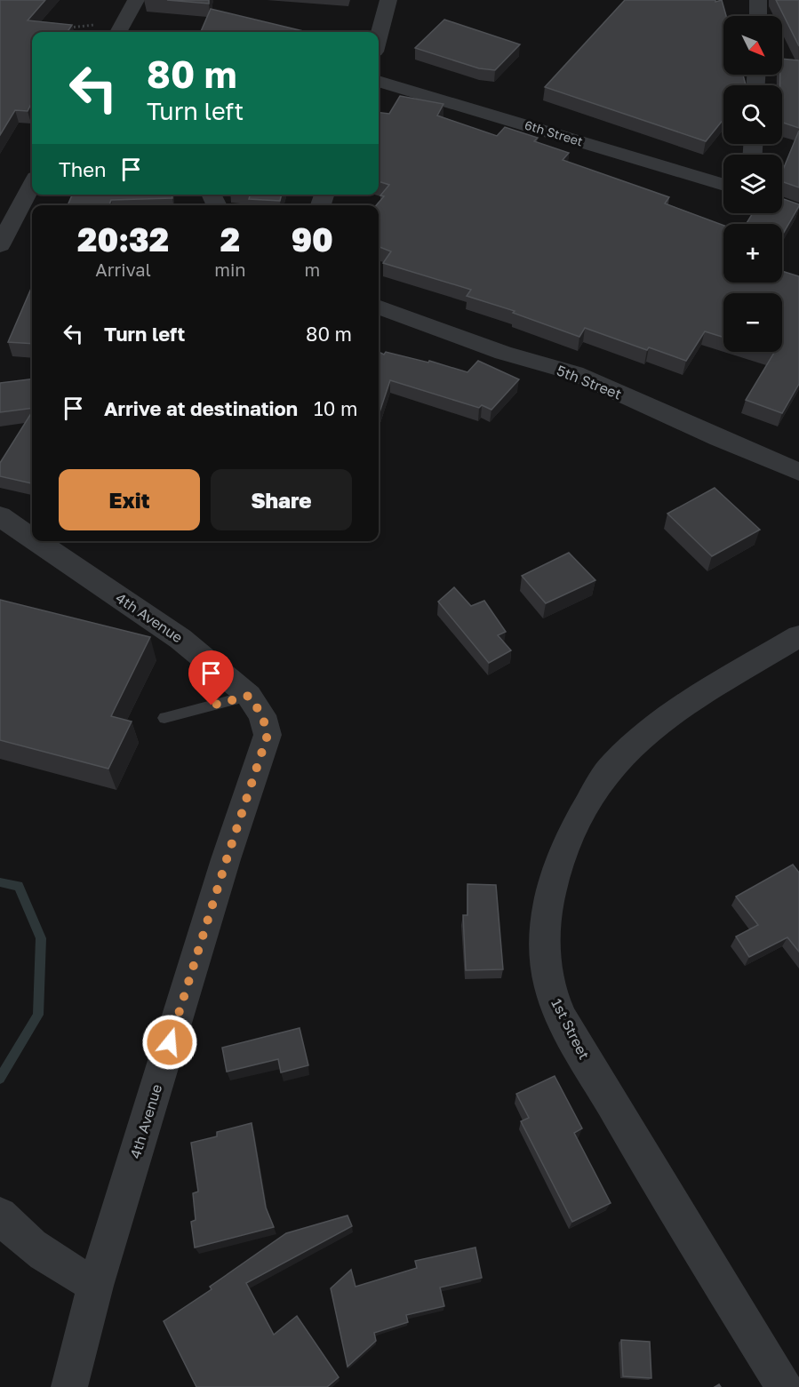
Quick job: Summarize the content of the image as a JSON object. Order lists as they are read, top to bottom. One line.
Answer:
{"streets":{"street":["6th Street","5th Street","4th Avenue","1st Street"]},"north":"bottom right","page":{"map_buttons":["+","−"],"turn":["80 m","Turn left"],"then":"Then","eta":["20:32","Arrival","2","min","90","m"],"list":[{"name":"Turn left","value":"80 m"},{"name":"Arrive at destination","value":"10 m"}],"buttons":["Exit","Share"]}}
